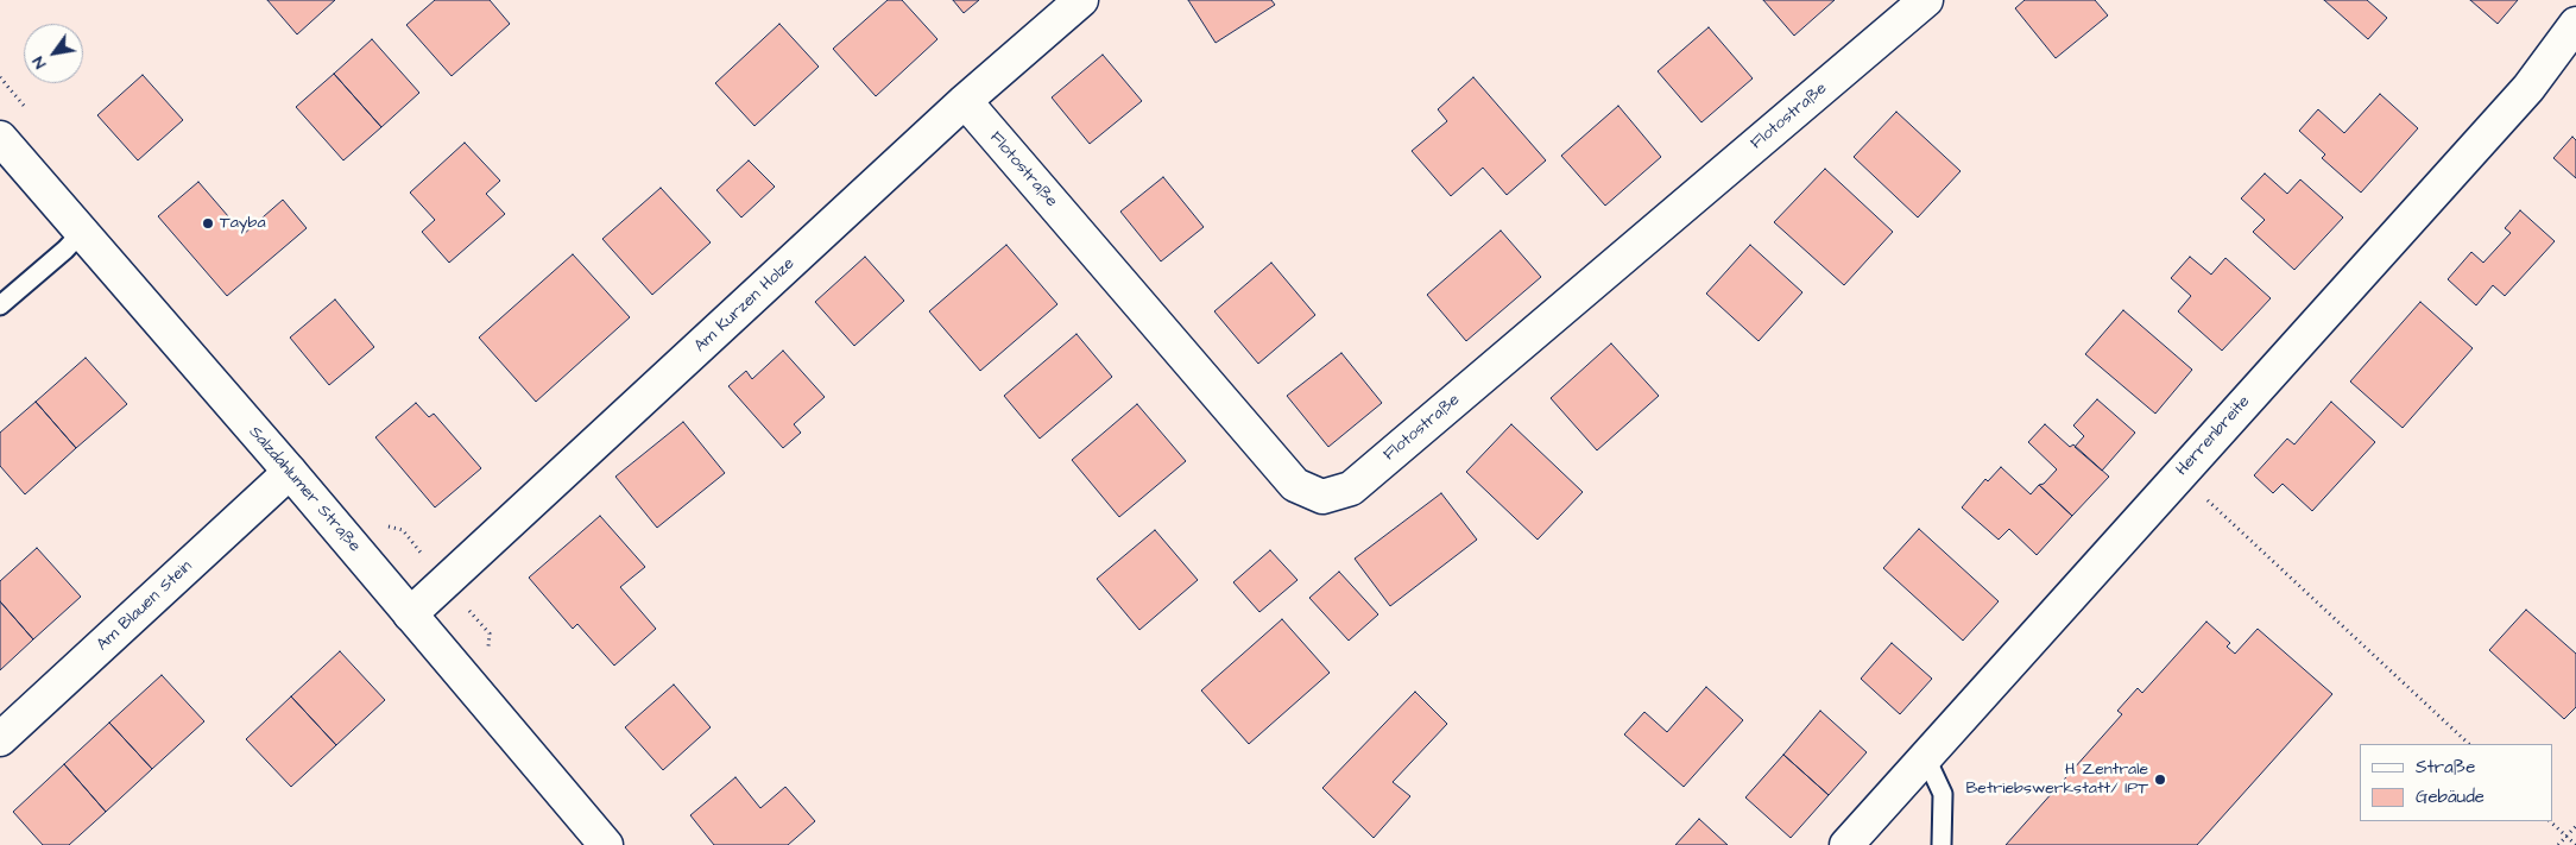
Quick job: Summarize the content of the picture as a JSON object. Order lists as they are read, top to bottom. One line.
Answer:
{"streets":{"street":["Flotostraße","Am Kurzen Holze","Herrenbreite","Salzdahlumer Straße","Am Blauen Stein"]},"crossings":[["Flotostraße","Am Kurzen Holze"],["Am Kurzen Holze","Salzdahlumer Straße"],["Salzdahlumer Straße","Am Blauen Stein"]],"places":["Tayba","H Zentrale Betriebswerkstatt/ IPT"],"legend":["Straße","Gebäude"],"north":"bottom left"}
